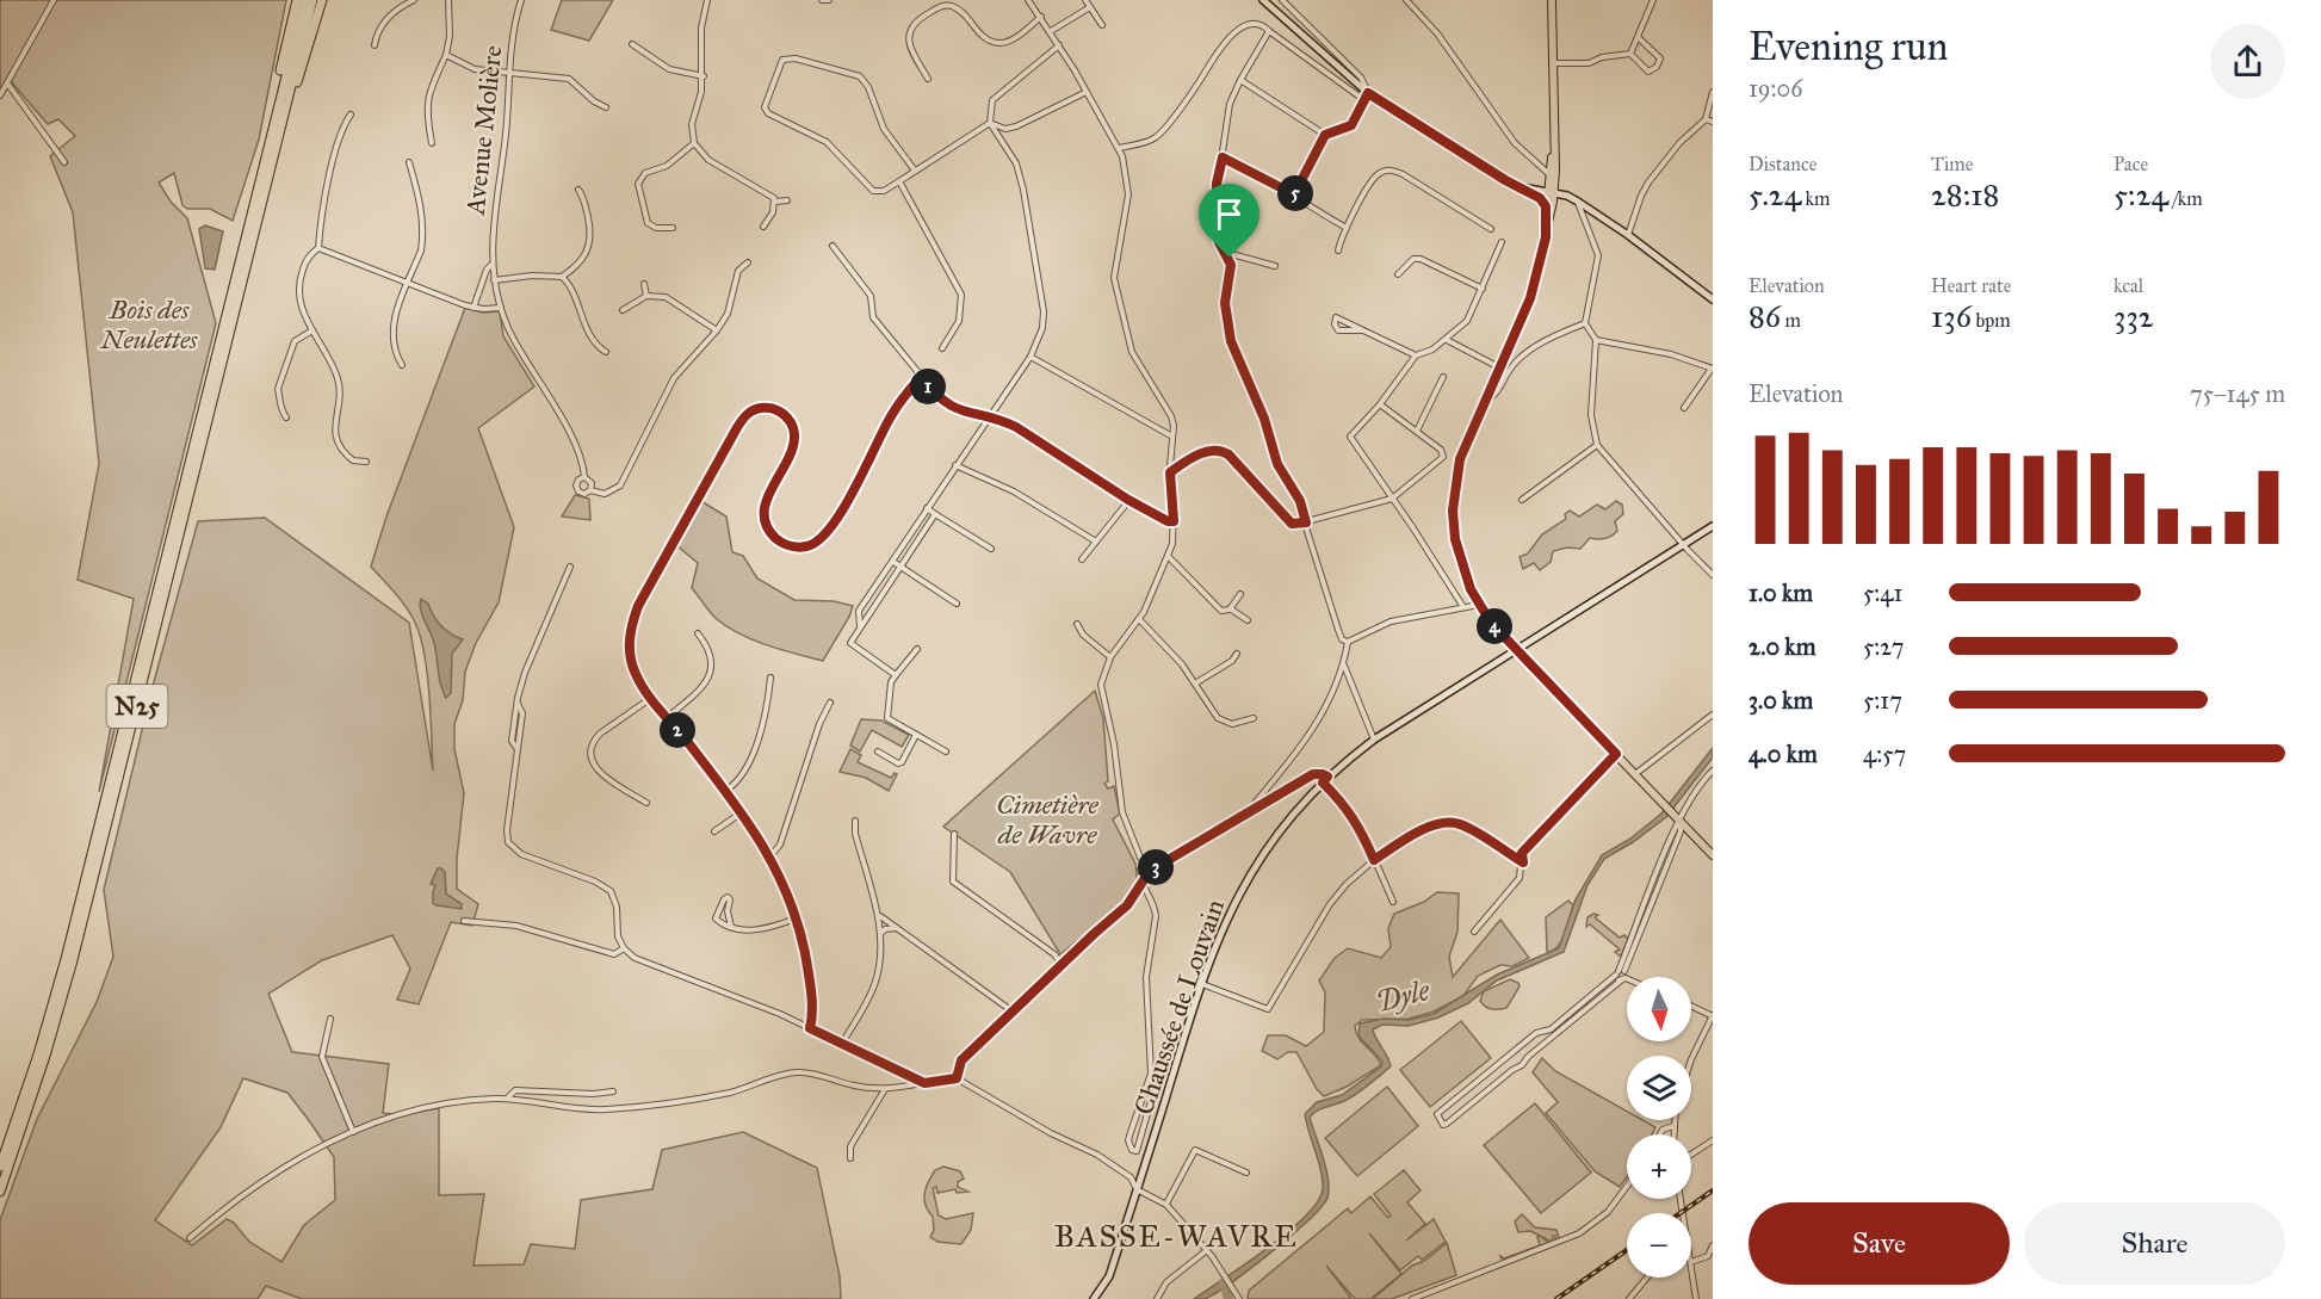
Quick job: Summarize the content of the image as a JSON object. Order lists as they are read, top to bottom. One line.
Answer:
{"streets":{"highway":["N25"],"main road":["Chaussée de Louvain"],"street":["Avenue Molière"]},"districts":["BASSE-WAVRE"],"water":["Dyle"],"parks":["Bois des Neulettes","Cimetière de Wavre"],"north":"bottom","page":{"heading":["Evening run","19:06"],"stats":[["Distance","5.24 km"],["Time","28:18"],["Pace","5:24 /km"],["Elevation","86 m"],["Heart rate","136 bpm"],["kcal","332"]],"pins":["5","1","4","2","3"],"chart":["Elevation","75–145 m"],"list":[{"name":"1.0 km","note":"5:41"},{"name":"2.0 km","note":"5:27"},{"name":"3.0 km","note":"5:17"},{"name":"4.0 km","note":"4:57"}],"map_buttons":["+","−"],"buttons":["Save","Share"]}}
